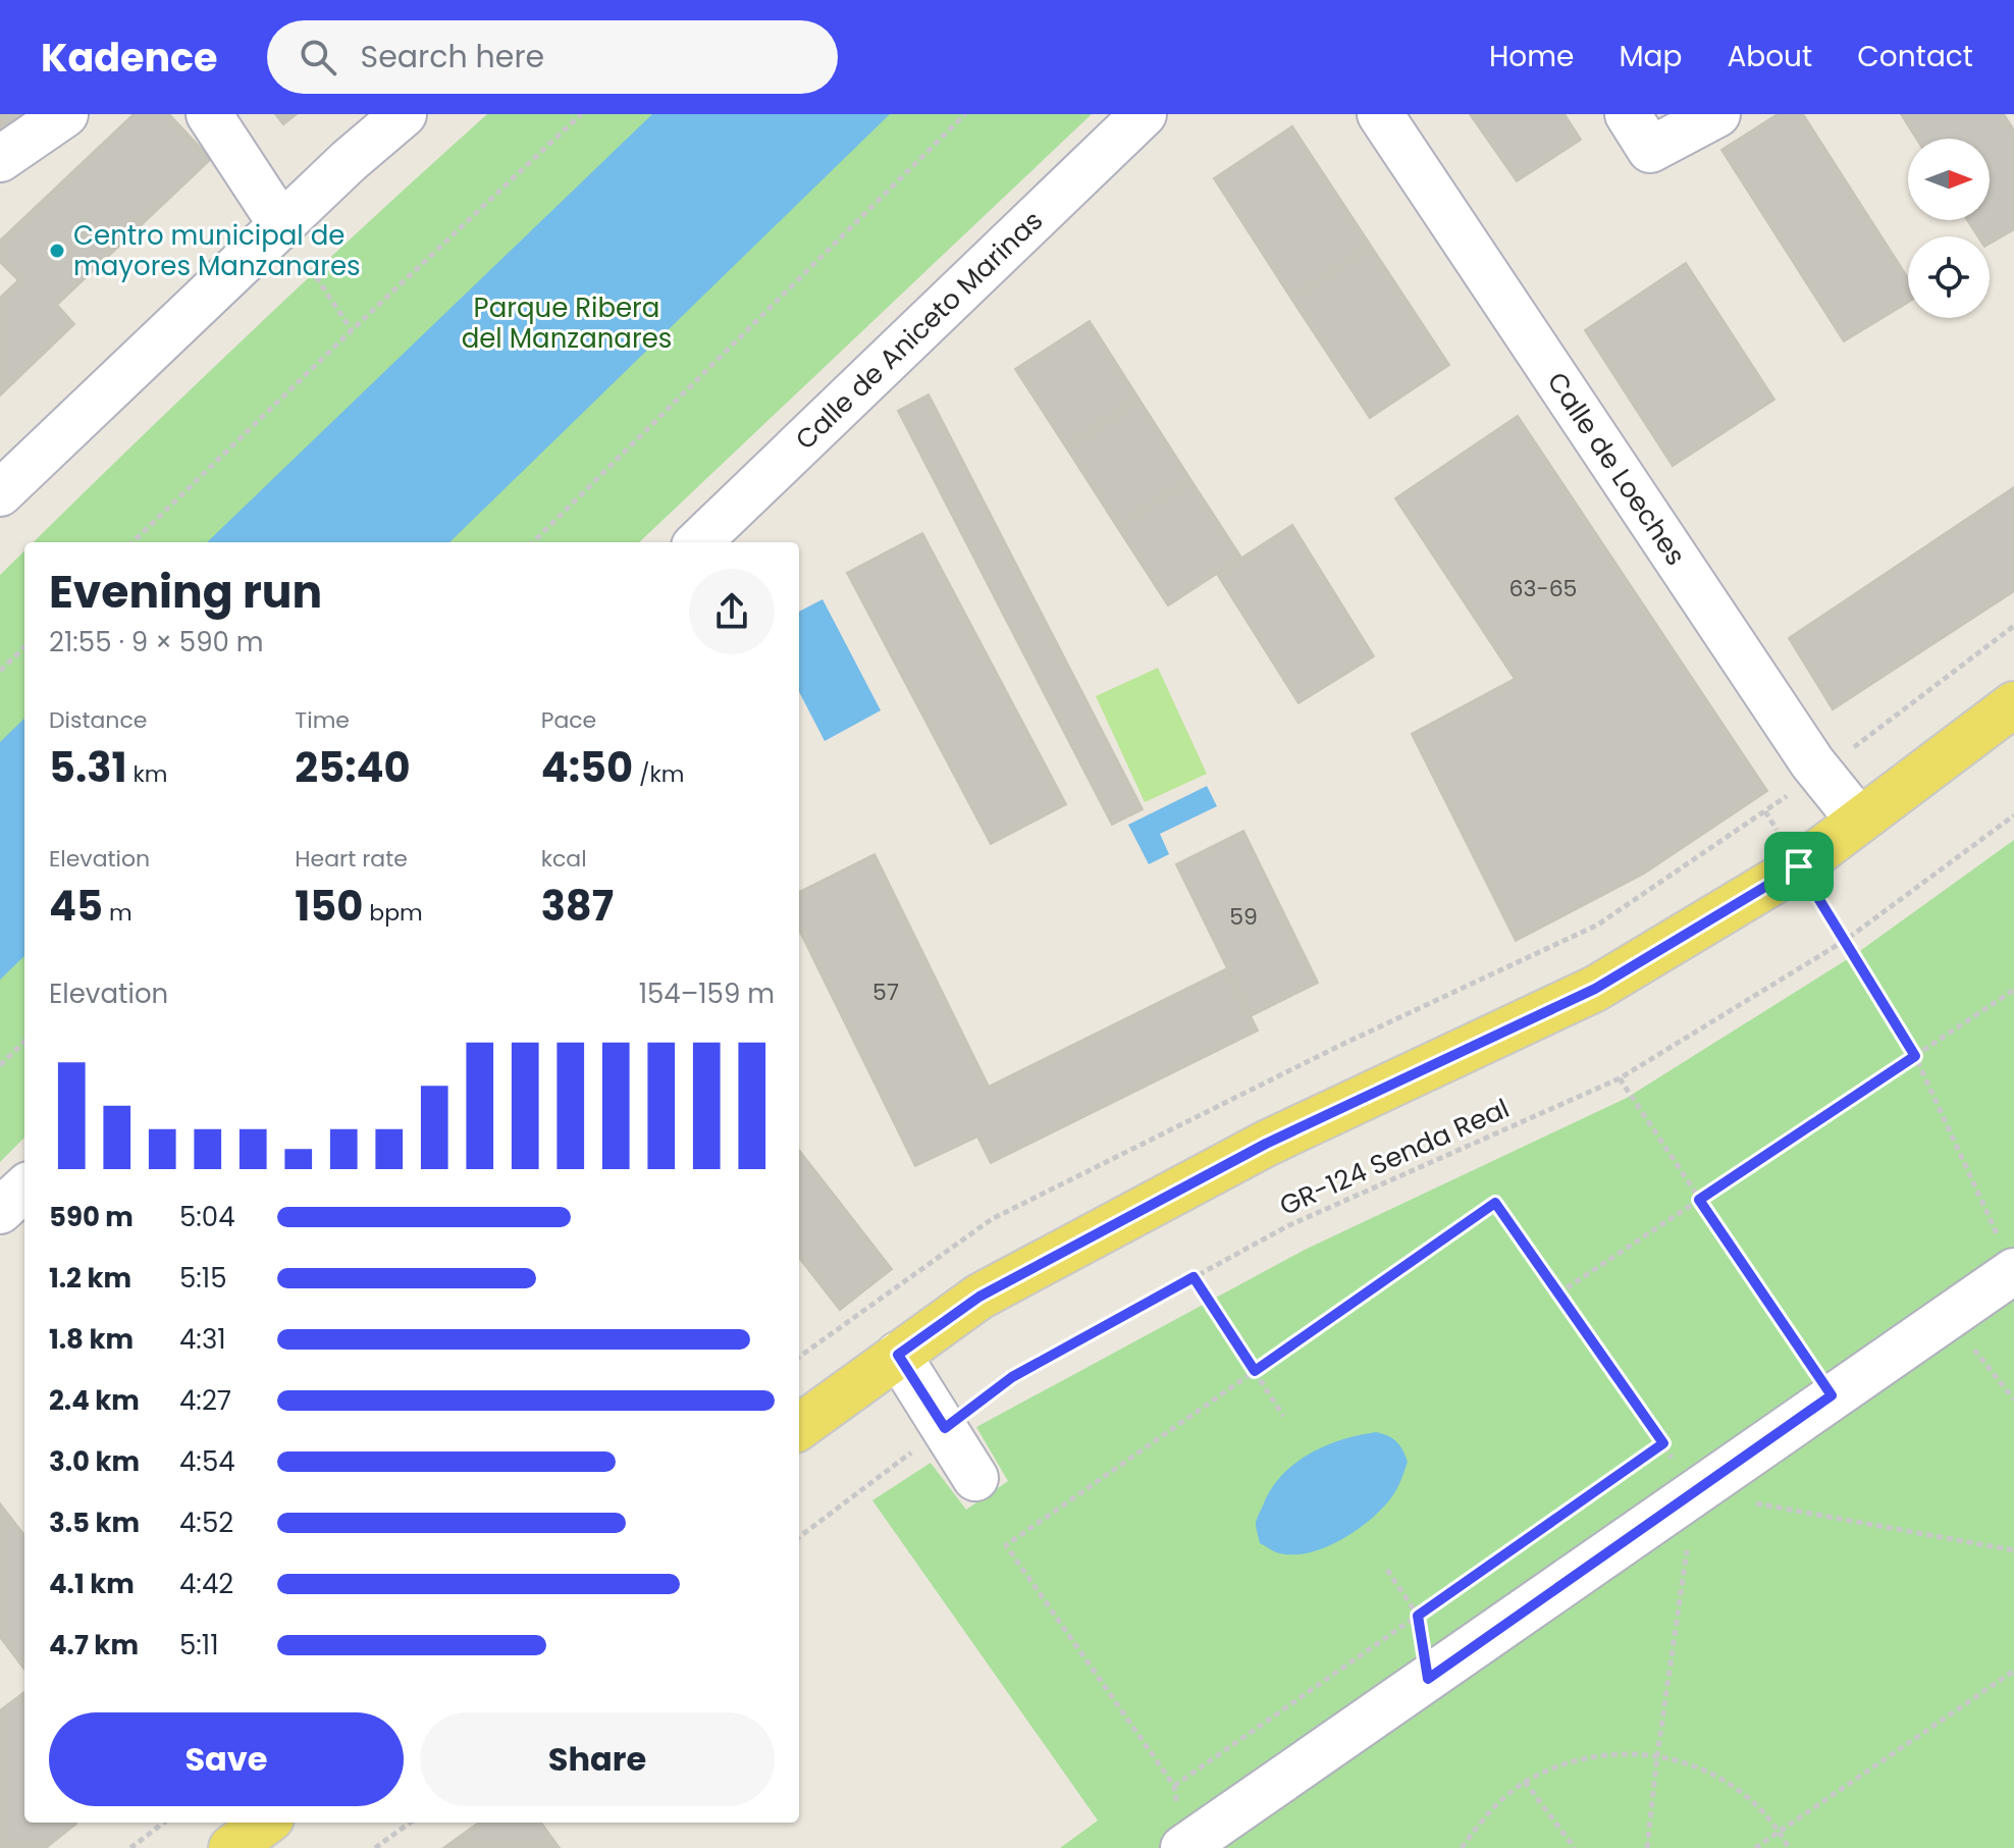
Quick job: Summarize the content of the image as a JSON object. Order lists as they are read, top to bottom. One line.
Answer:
{"streets":{"street":["Calle de Aniceto Marinas","Calle de Loeches"],"path":["GR-124 Senda Real"]},"parks":["Parque Ribera del Manzanares"],"places":["Centro municipal de mayores Manzanares"],"house_numbers":["63-65","59","57"],"north":"right","page":{"header":"Kadence","search":"Search here","nav":["Home","Map","About","Contact"],"heading":["Evening run","21:55 · 9 × 590 m"],"stats":[["Distance","5.31 km"],["Time","25:40"],["Pace","4:50 /km"],["Elevation","45 m"],["Heart rate","150 bpm"],["kcal","387"]],"chart":["Elevation","154–159 m"],"list":[{"name":"590 m","note":"5:04"},{"name":"1.2 km","note":"5:15"},{"name":"1.8 km","note":"4:31"},{"name":"2.4 km","note":"4:27"},{"name":"3.0 km","note":"4:54"},{"name":"3.5 km","note":"4:52"},{"name":"4.1 km","note":"4:42"},{"name":"4.7 km","note":"5:11"}],"buttons":["Save","Share"]}}
